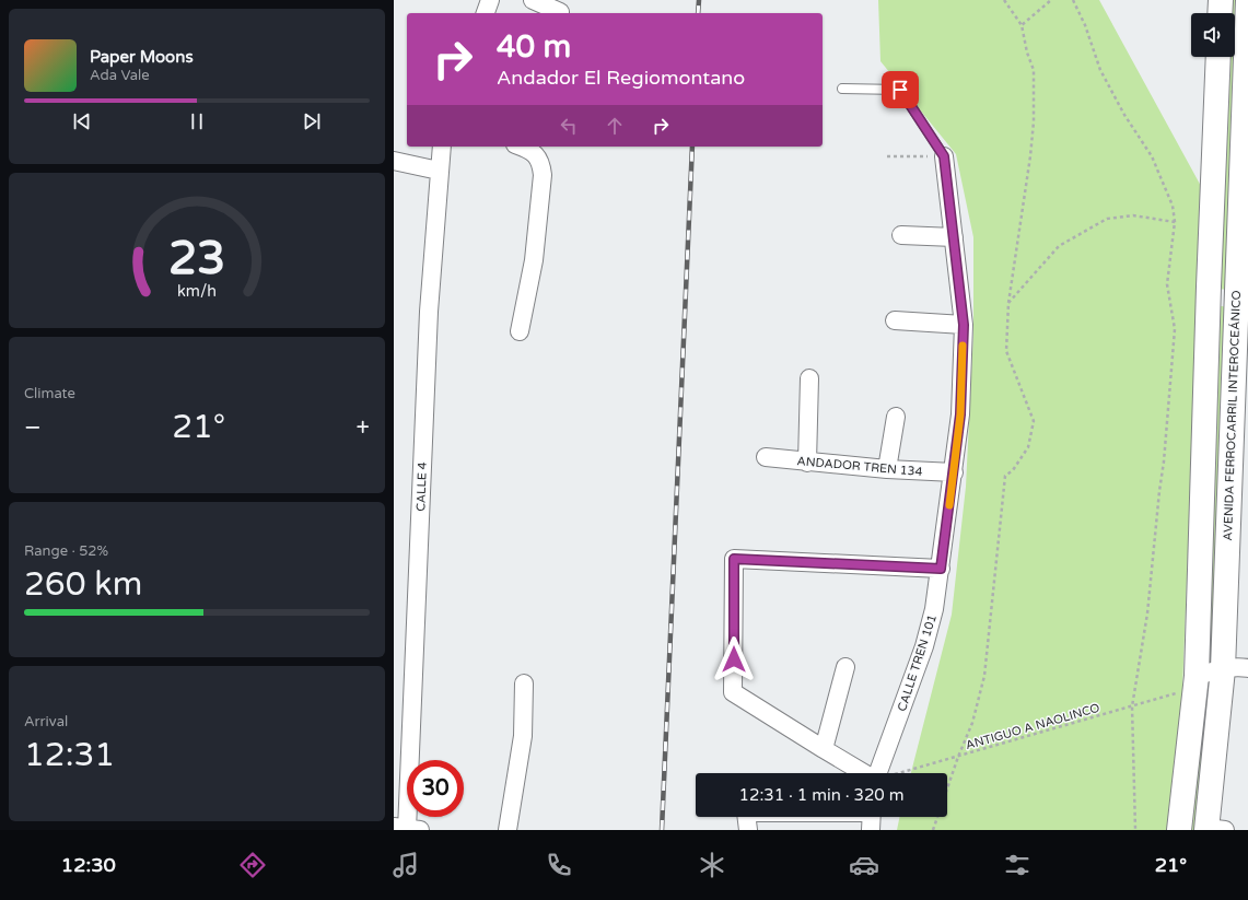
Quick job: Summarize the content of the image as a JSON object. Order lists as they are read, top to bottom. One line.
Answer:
{"streets":{"main road":["AVENIDA FERROCARRIL INTEROCEÁNICO"],"street":["ANDADOR TREN 134","CALLE 4","CALLE TREN 101"],"path":["ANTIGUO A NAOLINCO"]},"crossings":[["ANDADOR TREN 134","CALLE TREN 101"]],"page":{"turn":["40 m","Andador El Regiomontano"],"song":["Paper Moons","Ada Vale"],"tile":["Climate",["Range · 52%","260 km"],["Arrival","12:31"]],"heat":["−","21°","+"],"limit":"30","trip":"12:31 · 1 min · 320 m","tabs":["12:30","21°"],"gauge":["23","km/h"]}}
